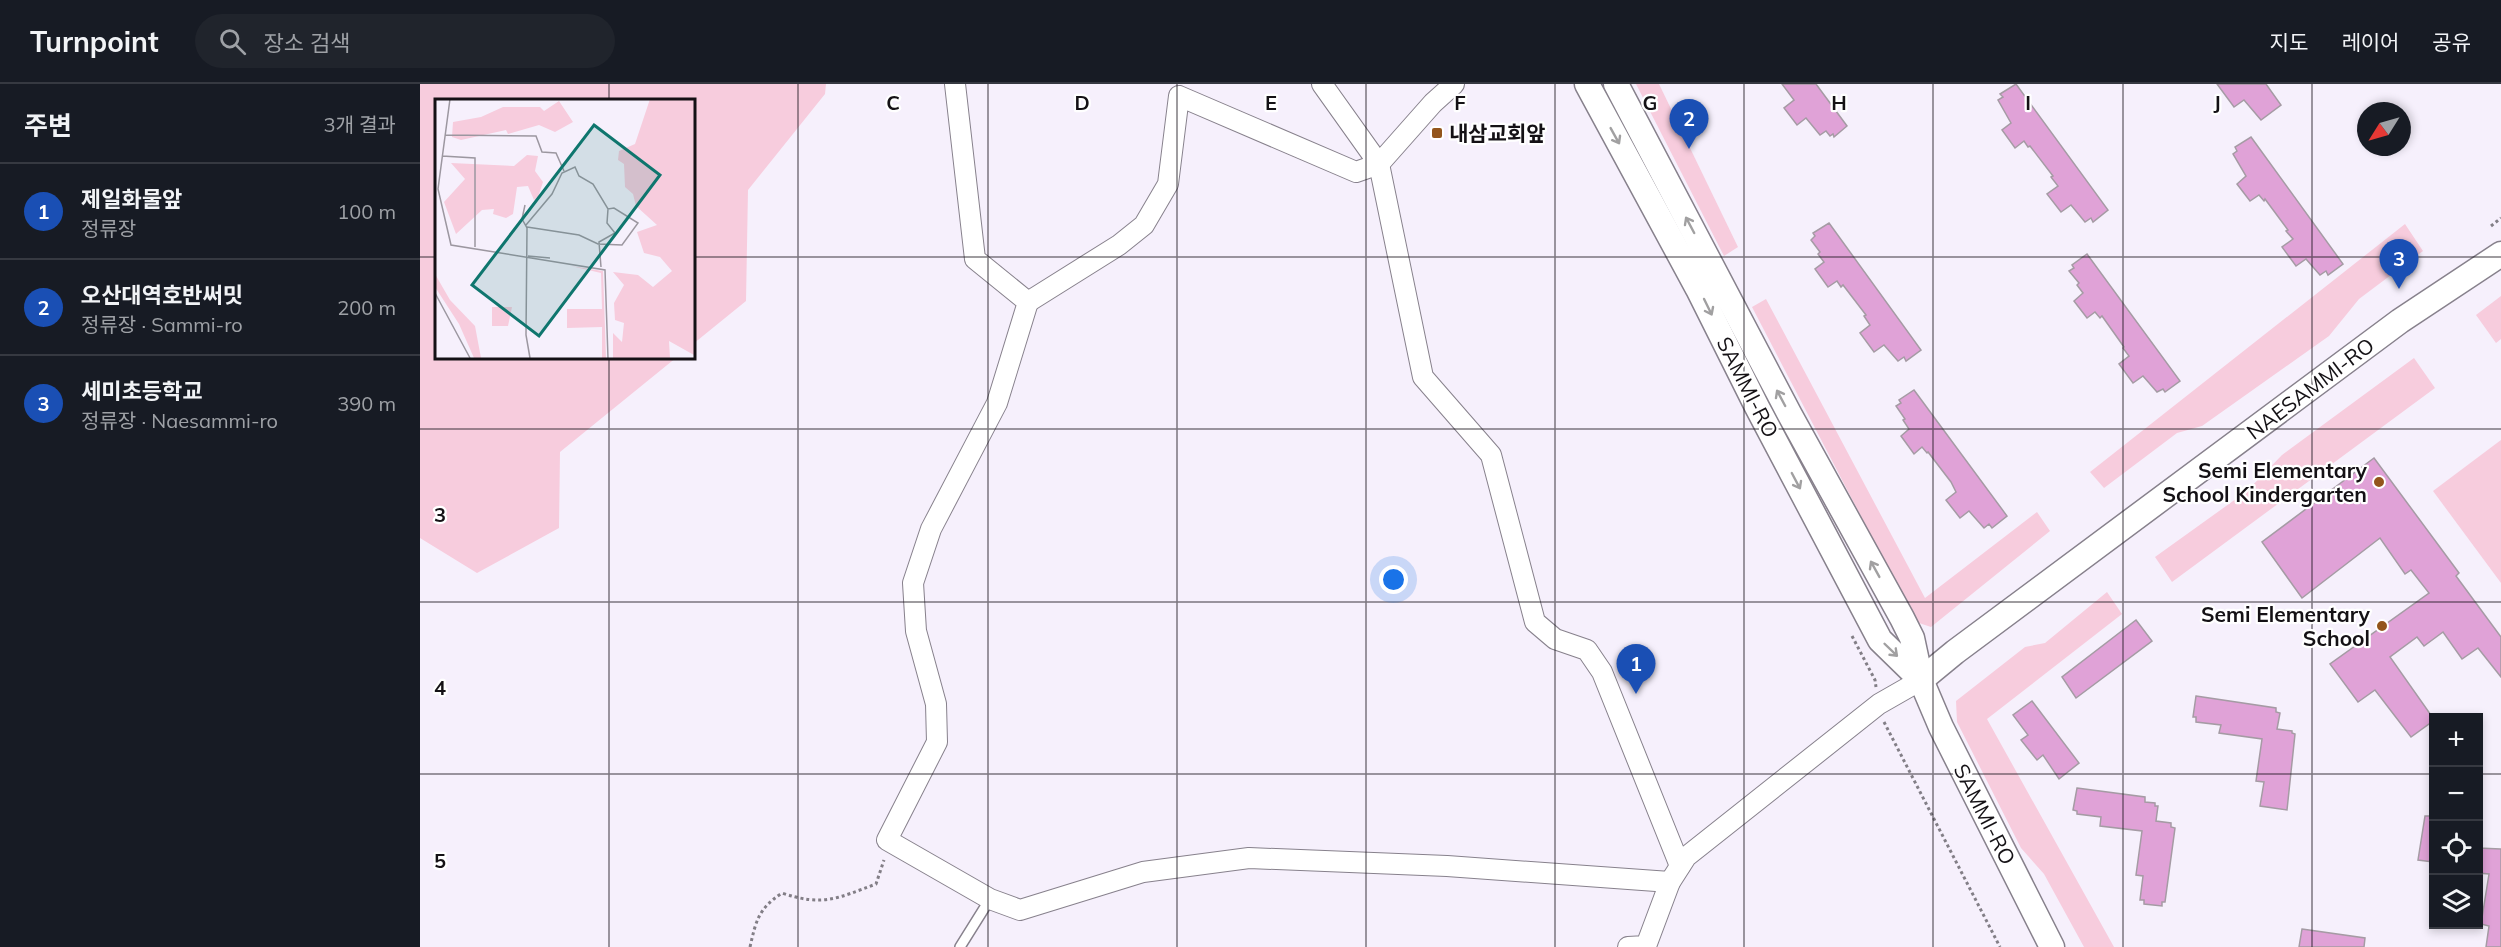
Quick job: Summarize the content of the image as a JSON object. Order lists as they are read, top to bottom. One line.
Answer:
{"streets":{"street":["SAMMI-RO","NAESAMMI-RO"]},"crossings":[["SAMMI-RO","NAESAMMI-RO"]],"places":{"transit":["내삼교회앞"],"other":["Semi Elementary School Kindergarten","Semi Elementary School"]},"north":"bottom left","page":{"header":"Turnpoint","search":"장소 검색","nav":["지도","레이어","공유"],"heading":["주변","3개 결과"],"pins":["2","3","1"],"list":[{"mark":"1","name":"제일화물앞","note":"정류장","value":"100 m"},{"mark":"2","name":"오산대역호반써밋","note":"정류장 · Sammi-ro","value":"200 m"},{"mark":"3","name":"세미초등학교","note":"정류장 · Naesammi-ro","value":"390 m"}],"map_buttons":["+","−"]},"grid":{"columns":["C","D","E","F","G","H","I","J"],"rows":["3","4","5"]}}
